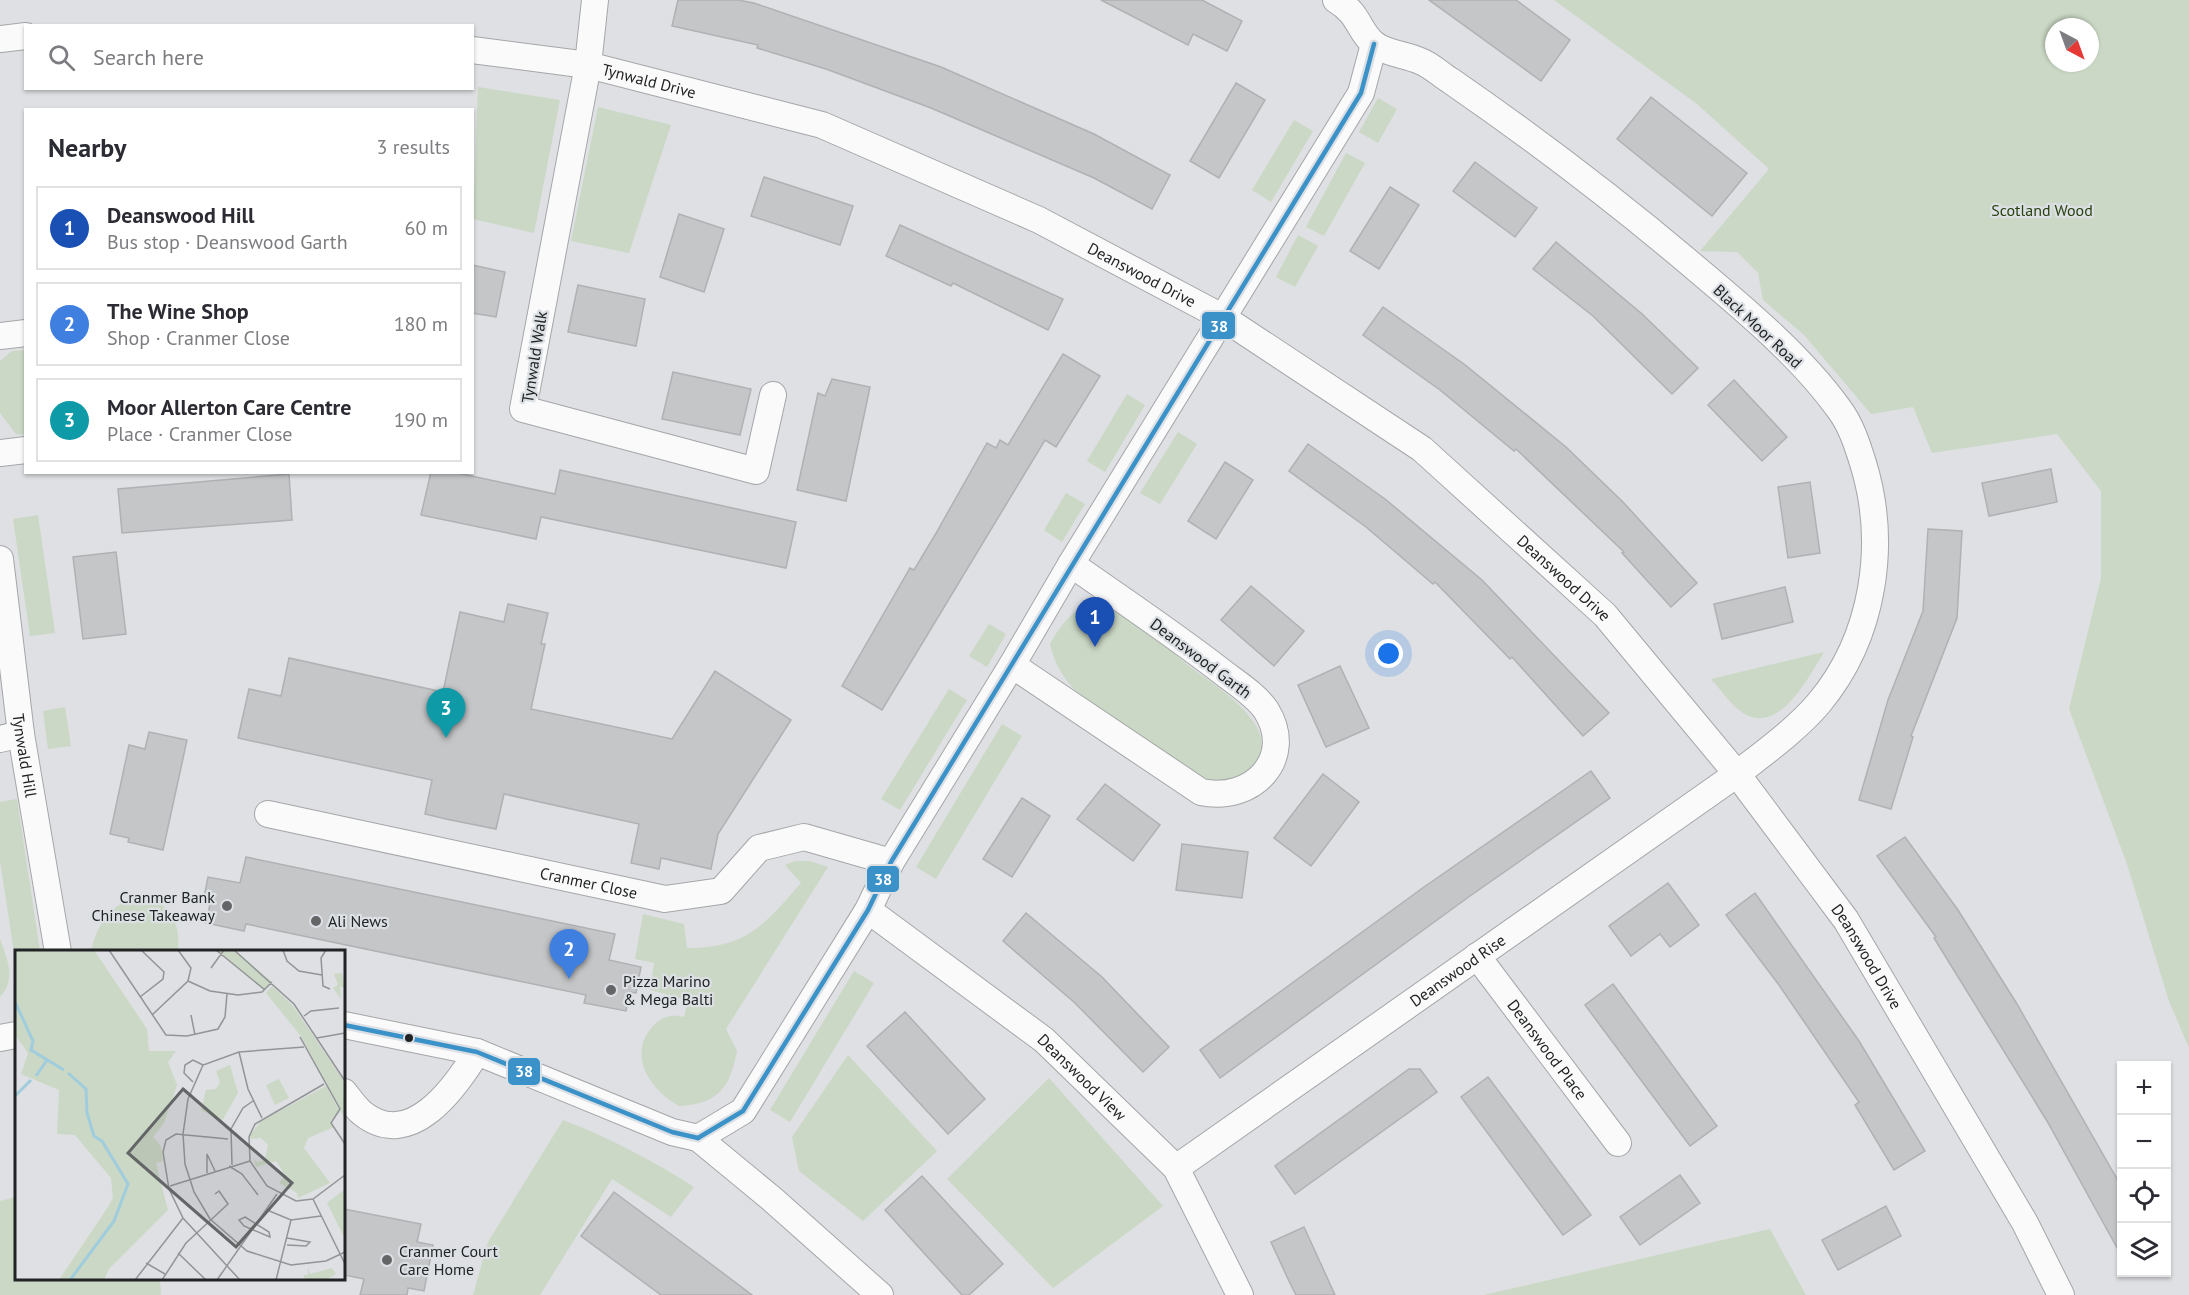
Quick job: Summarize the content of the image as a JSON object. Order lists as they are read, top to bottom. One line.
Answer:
{"streets":{"street":["Tynwald Drive","Deanswood Drive","Black Moor Road","Tynwald Walk","Deanswood Garth","Tynwald Hill","Cranmer Close","Deanswood Rise","Deanswood Place","Deanswood View"]},"crossings":[["Tynwald Drive","Deanswood Drive"],["Tynwald Drive","Tynwald Walk"],["Deanswood Drive","Black Moor Road"],["Deanswood Drive","Deanswood Rise"],["Black Moor Road","Deanswood Rise"],["Deanswood Rise","Deanswood Place"],["Deanswood Rise","Deanswood View"]],"parks":["Scotland Wood"],"places":["Cranmer Bank Chinese Takeaway","Ali News","Pizza Marino & Mega Balti","Cranmer Court Care Home"],"lines":["transit line 38"],"north":"bottom right","page":{"search":"Search here","heading":["Nearby","3 results"],"list":[{"mark":"1","name":"Deanswood Hill","note":"Bus stop · Deanswood Garth","value":"60 m"},{"mark":"2","name":"The Wine Shop","note":"Shop · Cranmer Close","value":"180 m"},{"mark":"3","name":"Moor Allerton Care Centre","note":"Place · Cranmer Close","value":"190 m"}],"pins":["1","3","2"],"map_buttons":["+","−"]}}
